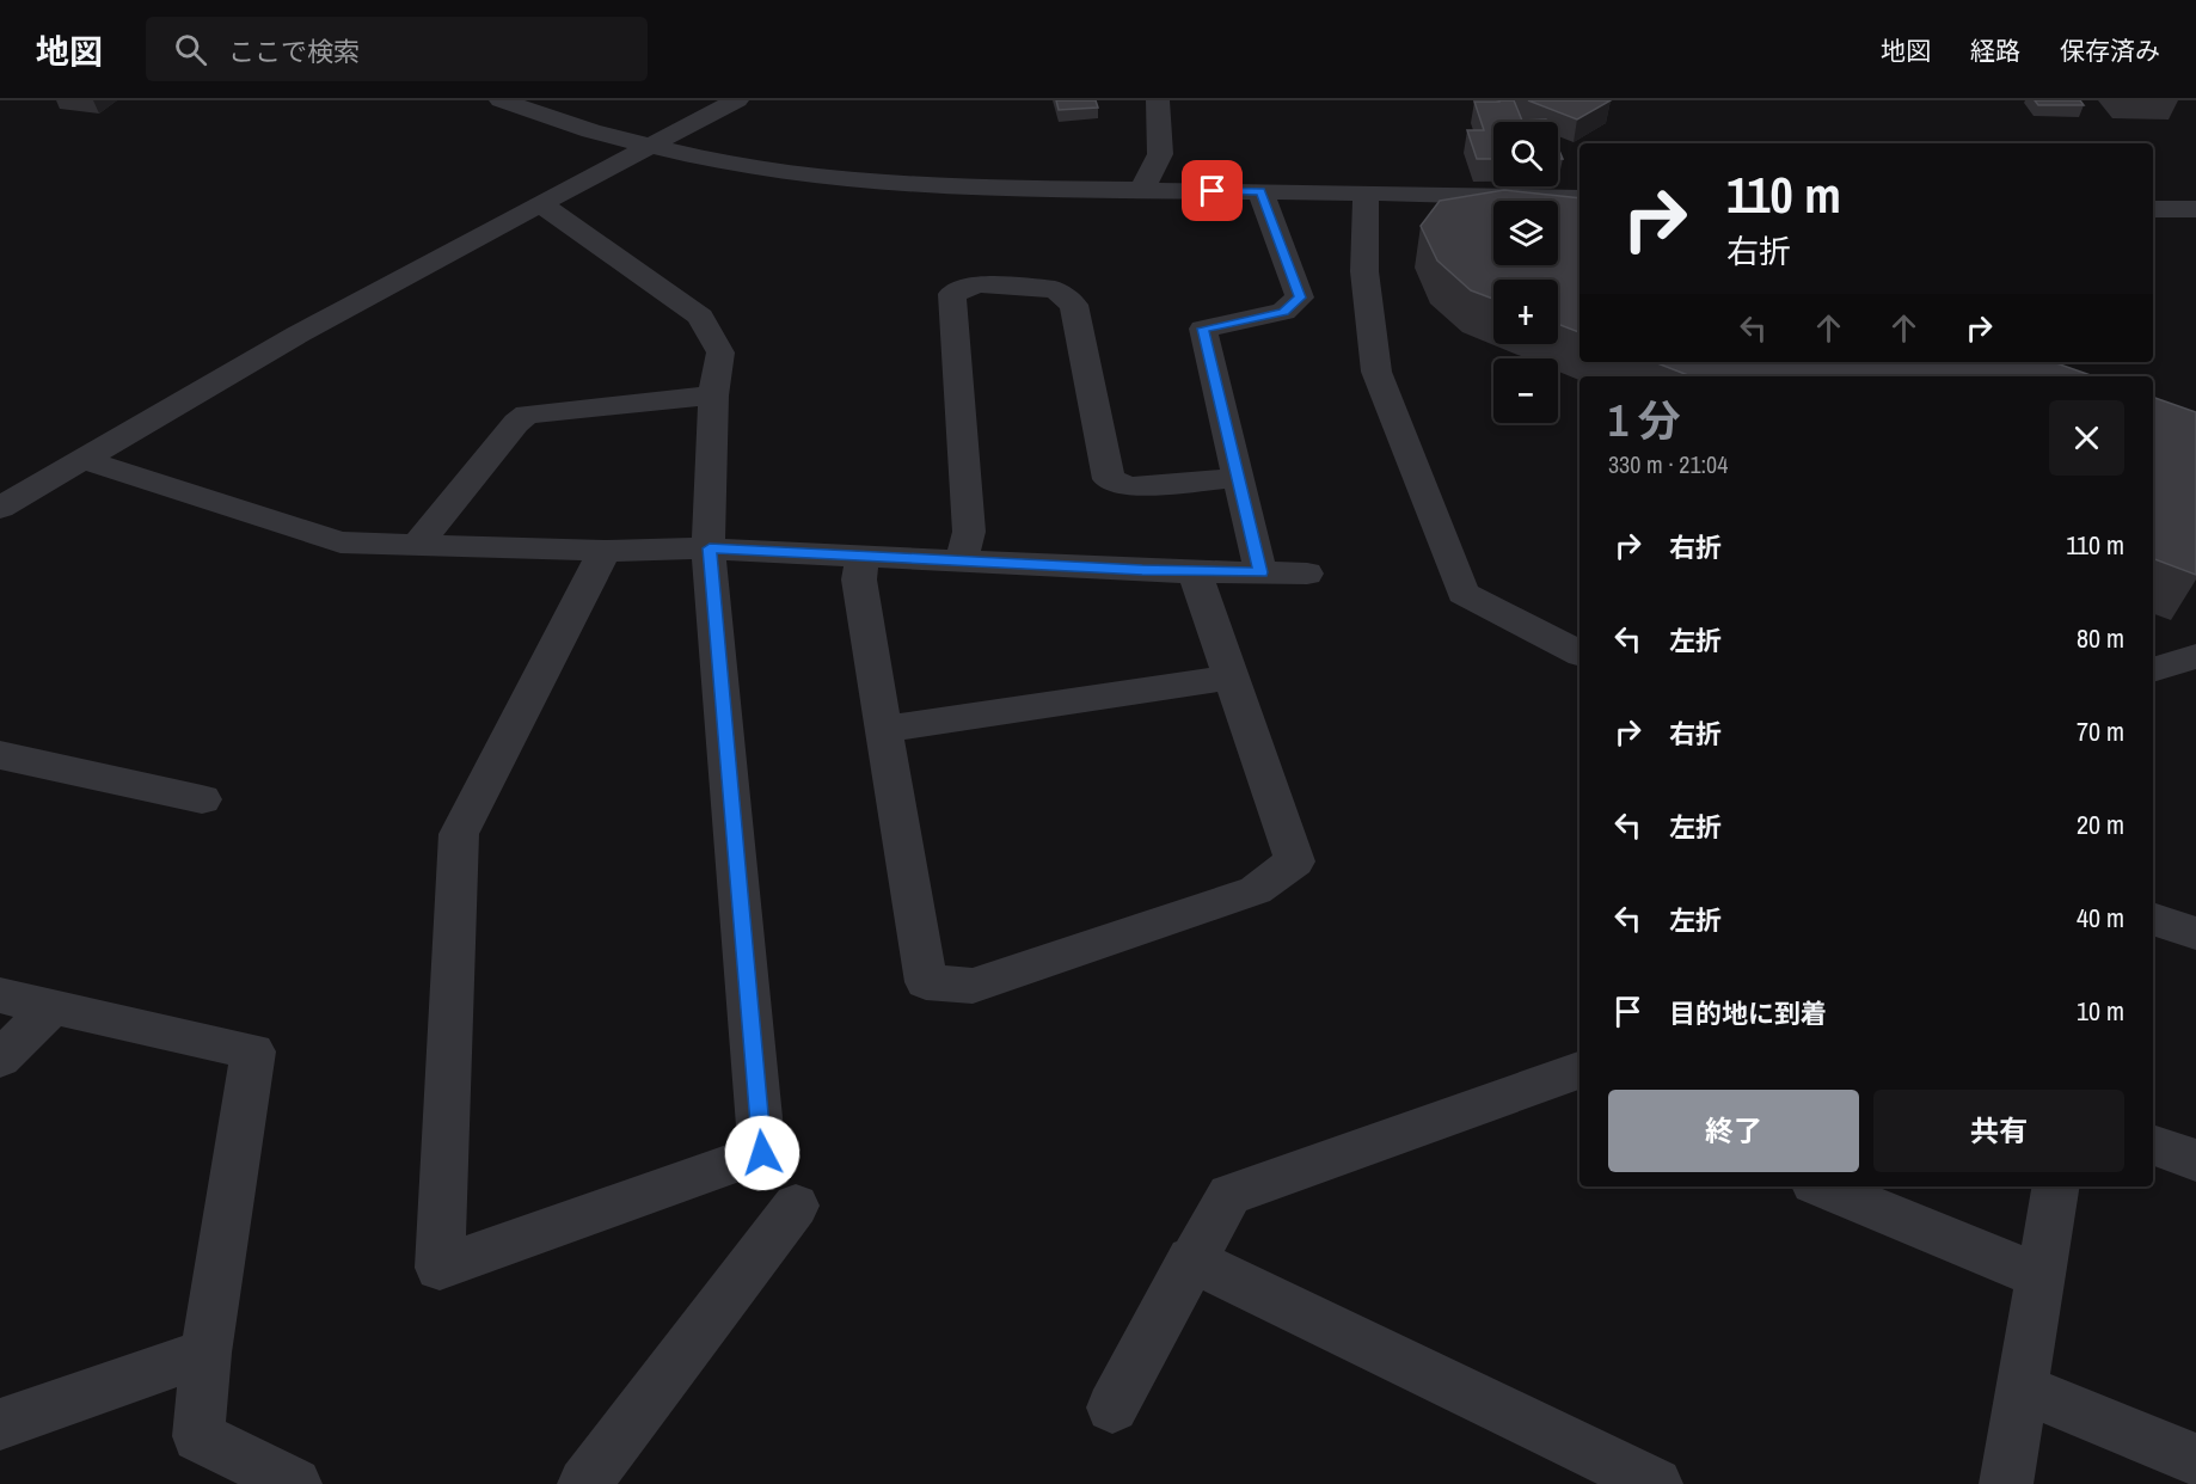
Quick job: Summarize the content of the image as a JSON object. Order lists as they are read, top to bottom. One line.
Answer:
{"page":{"header":"地図","search":"ここで検索","nav":["地図","経路","保存済み"],"map_buttons":["+","−"],"turn":["110 m","右折"],"heading":["1 分","330 m · 21:04"],"list":[{"name":"右折","value":"110 m"},{"name":"左折","value":"80 m"},{"name":"右折","value":"70 m"},{"name":"左折","value":"20 m"},{"name":"左折","value":"40 m"},{"name":"目的地に到着","value":"10 m"}],"buttons":["終了","共有"]}}
